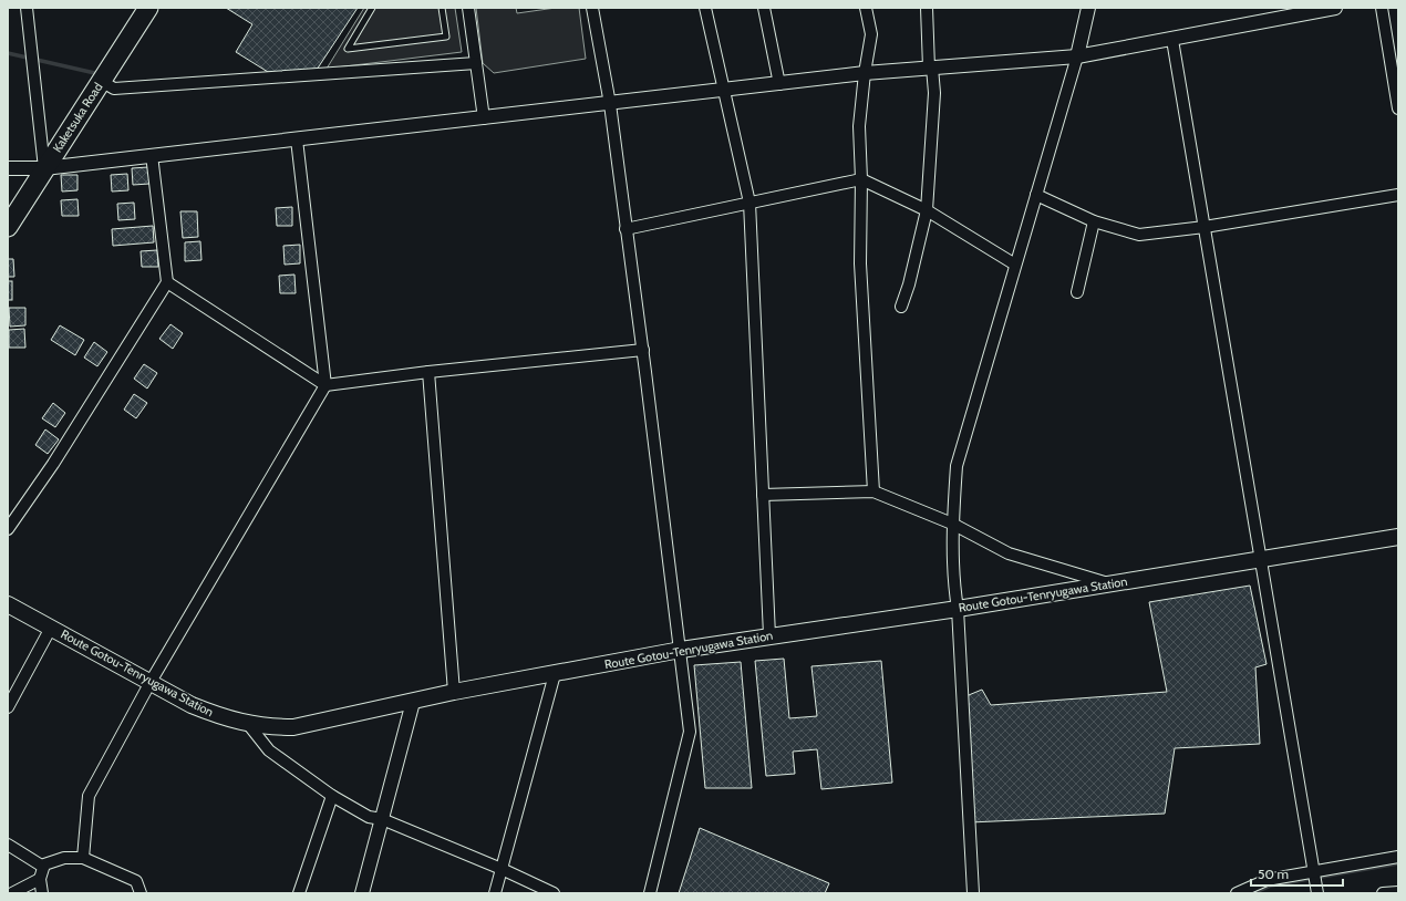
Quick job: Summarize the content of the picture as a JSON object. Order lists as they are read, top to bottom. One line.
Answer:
{"streets":{"highway":["Kaketsuka Road"],"main road":["Route Gotou-Tenryugawa Station"]},"scale_bar":"50 m"}
